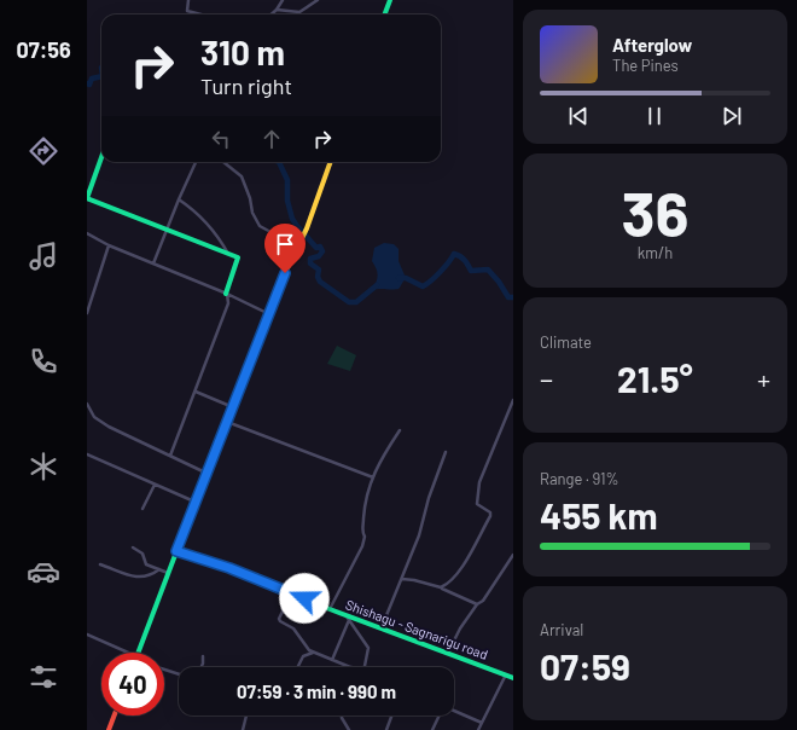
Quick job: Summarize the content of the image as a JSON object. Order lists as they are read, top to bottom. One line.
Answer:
{"streets":{"street":["Shishagu - Sagnarigu road"]},"page":{"tabs":"07:56","turn":["310 m","Turn right"],"song":["Afterglow","The Pines"],"tile":[["36","km/h"],"Climate",["Range · 91%","455 km"],["Arrival","07:59"]],"heat":["−","21.5°","+"],"limit":"40","trip":"07:59 · 3 min · 990 m"}}
